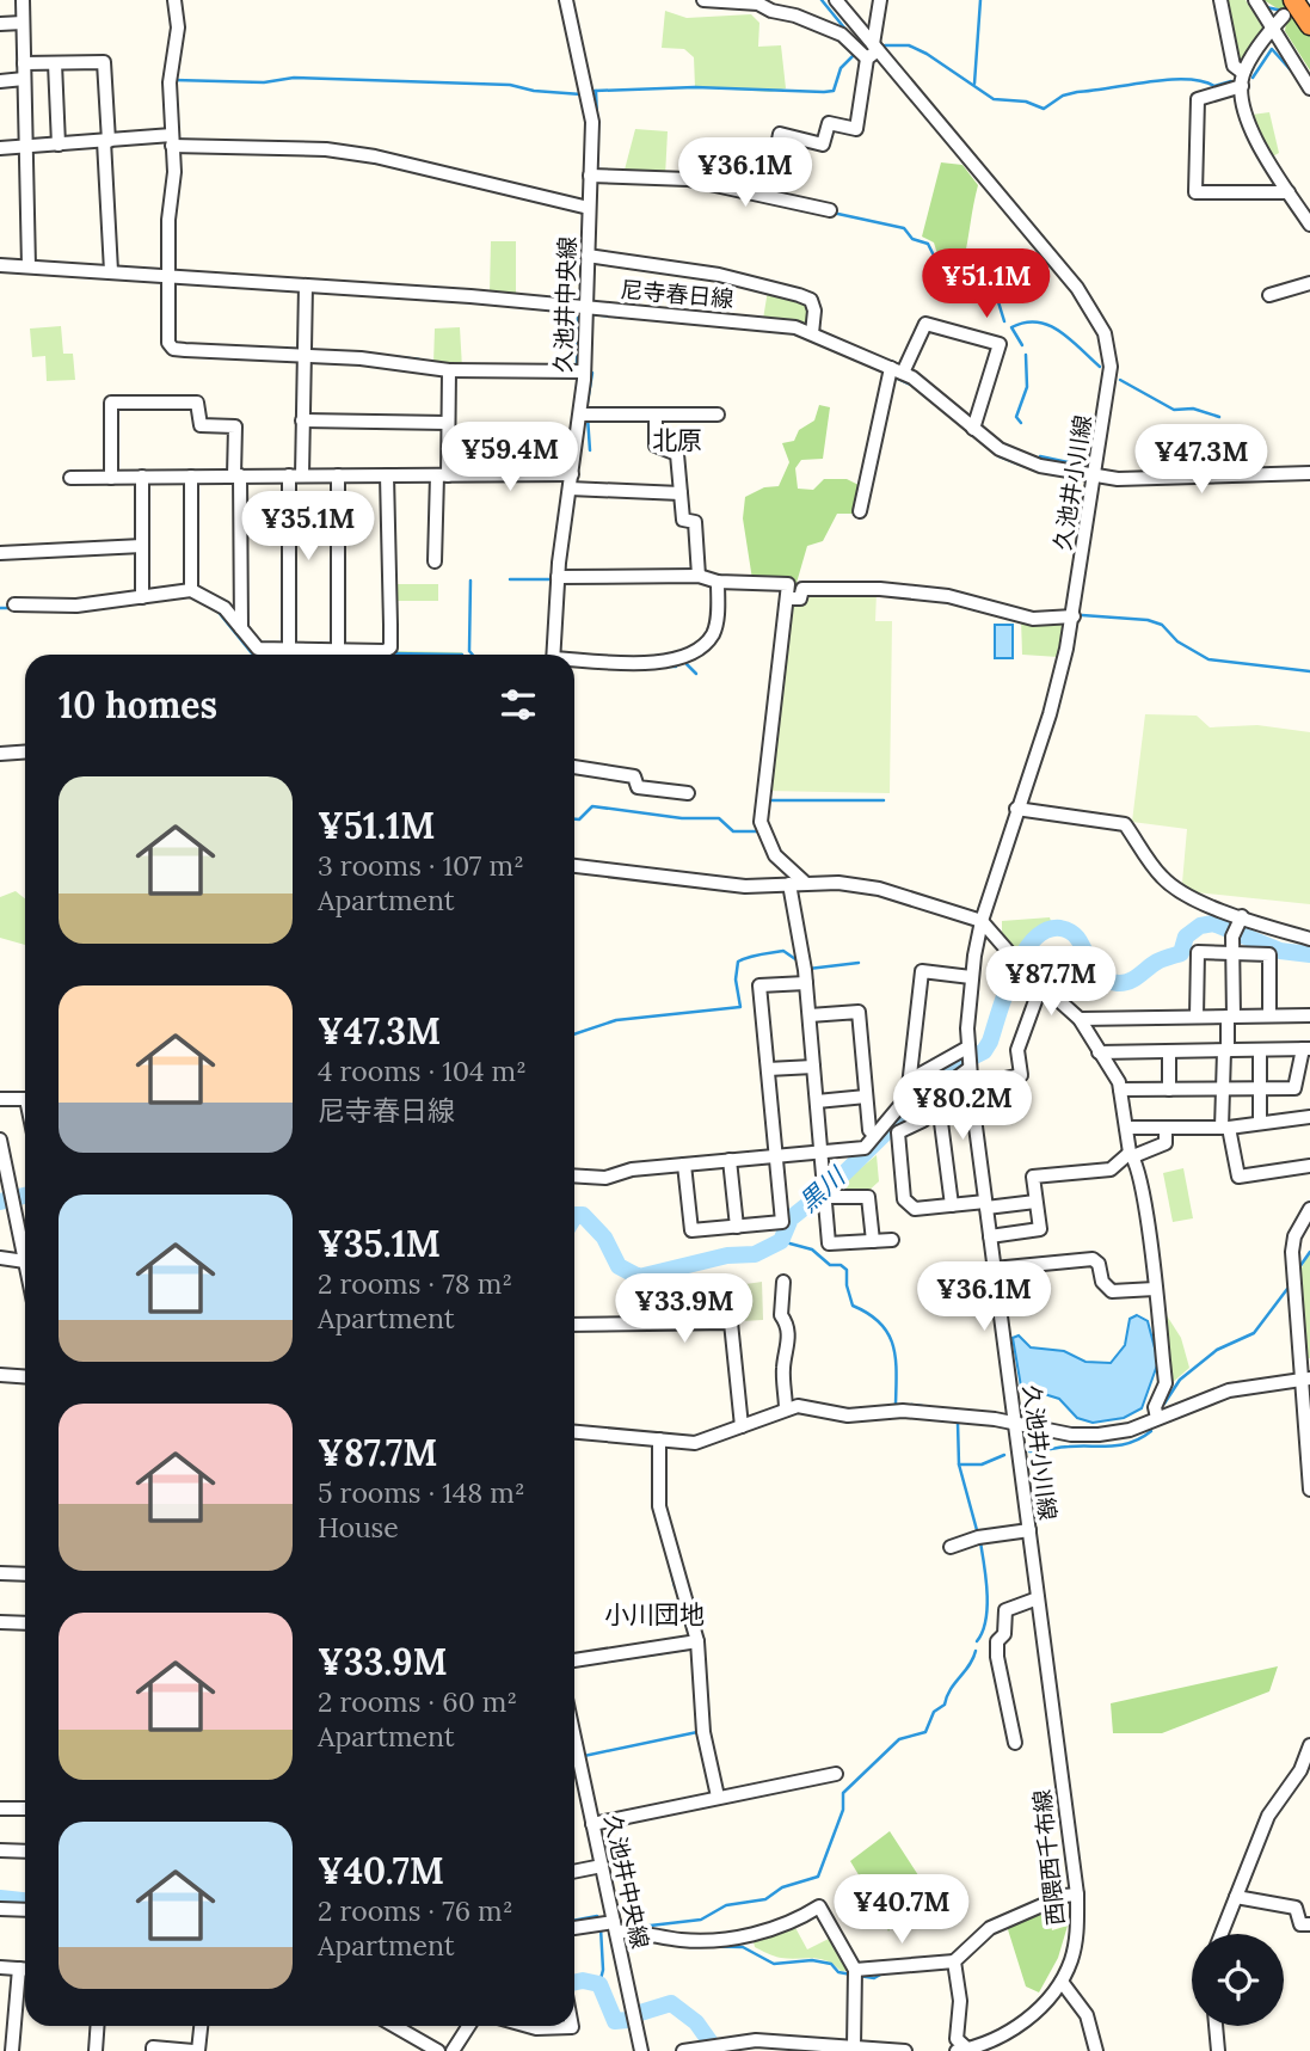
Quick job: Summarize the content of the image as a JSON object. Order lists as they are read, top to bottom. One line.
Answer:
{"streets":{"street":["尼寺春日線","久池井中央線","久池井小川線","西隈西千布線"]},"crossings":[["尼寺春日線","久池井中央線"],["尼寺春日線","久池井小川線"],["久池井小川線","西隈西千布線"]],"districts":["北原","小川団地"],"water":["黒川"],"page":{"price":["¥36.1M","¥51.1M","¥59.4M","¥47.3M","¥35.1M","¥87.7M","¥80.2M","¥36.1M","¥33.9M","¥40.7M"],"heading":"10 homes","list":[{"name":"¥51.1M","note":"3 rooms · 107 m² · Apartment"},{"name":"¥47.3M","note":"4 rooms · 104 m² · 尼寺春日線"},{"name":"¥35.1M","note":"2 rooms · 78 m² · Apartment"},{"name":"¥87.7M","note":"5 rooms · 148 m² · House"},{"name":"¥33.9M","note":"2 rooms · 60 m² · Apartment"},{"name":"¥40.7M","note":"2 rooms · 76 m² · Apartment"}]}}
